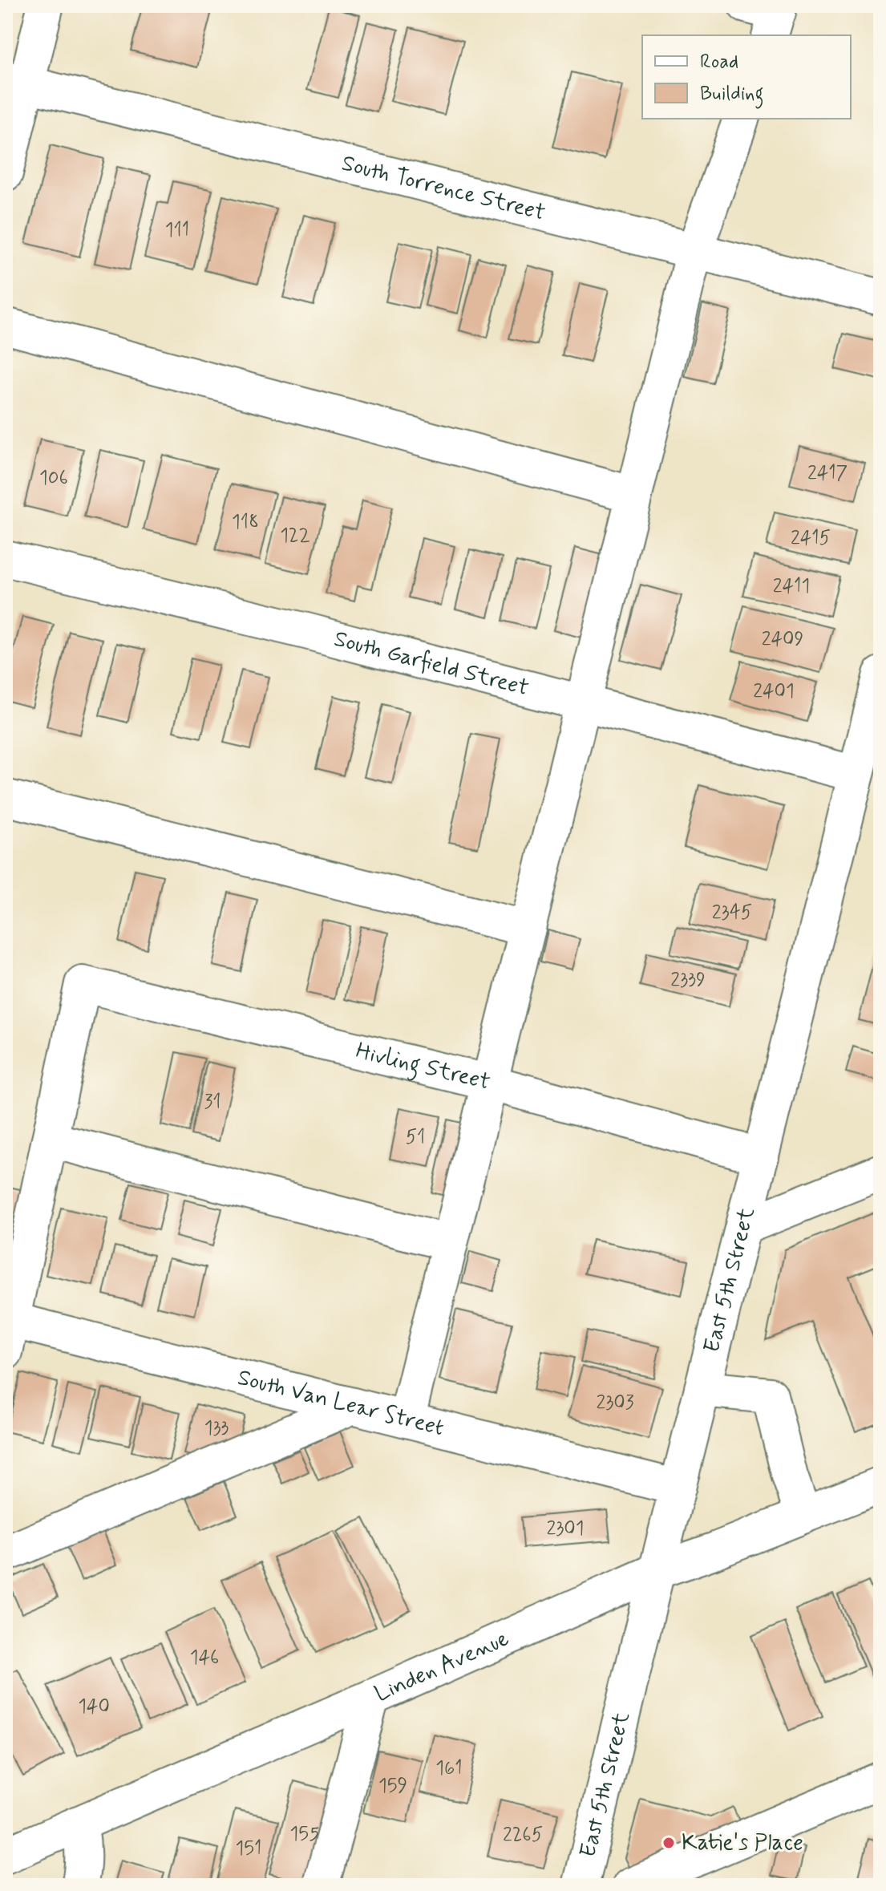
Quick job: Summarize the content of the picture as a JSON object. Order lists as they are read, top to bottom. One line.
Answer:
{"streets":{"street":["South Torrence Street","South Garfield Street","Hivling Street","East 5th Street","South Van Lear Street","Linden Avenue"]},"crossings":[["South Garfield Street","East 5th Street"],["Hivling Street","East 5th Street"],["East 5th Street","South Van Lear Street"],["East 5th Street","Linden Avenue"]],"places":["Katie's Place"],"house_numbers":["111","2417","106","118","122","2415","2411","2409","2401","2345","2339","31","51","2303","133","2301","146","140","161","159","155","2265","151"],"legend":["Road","Building"]}
